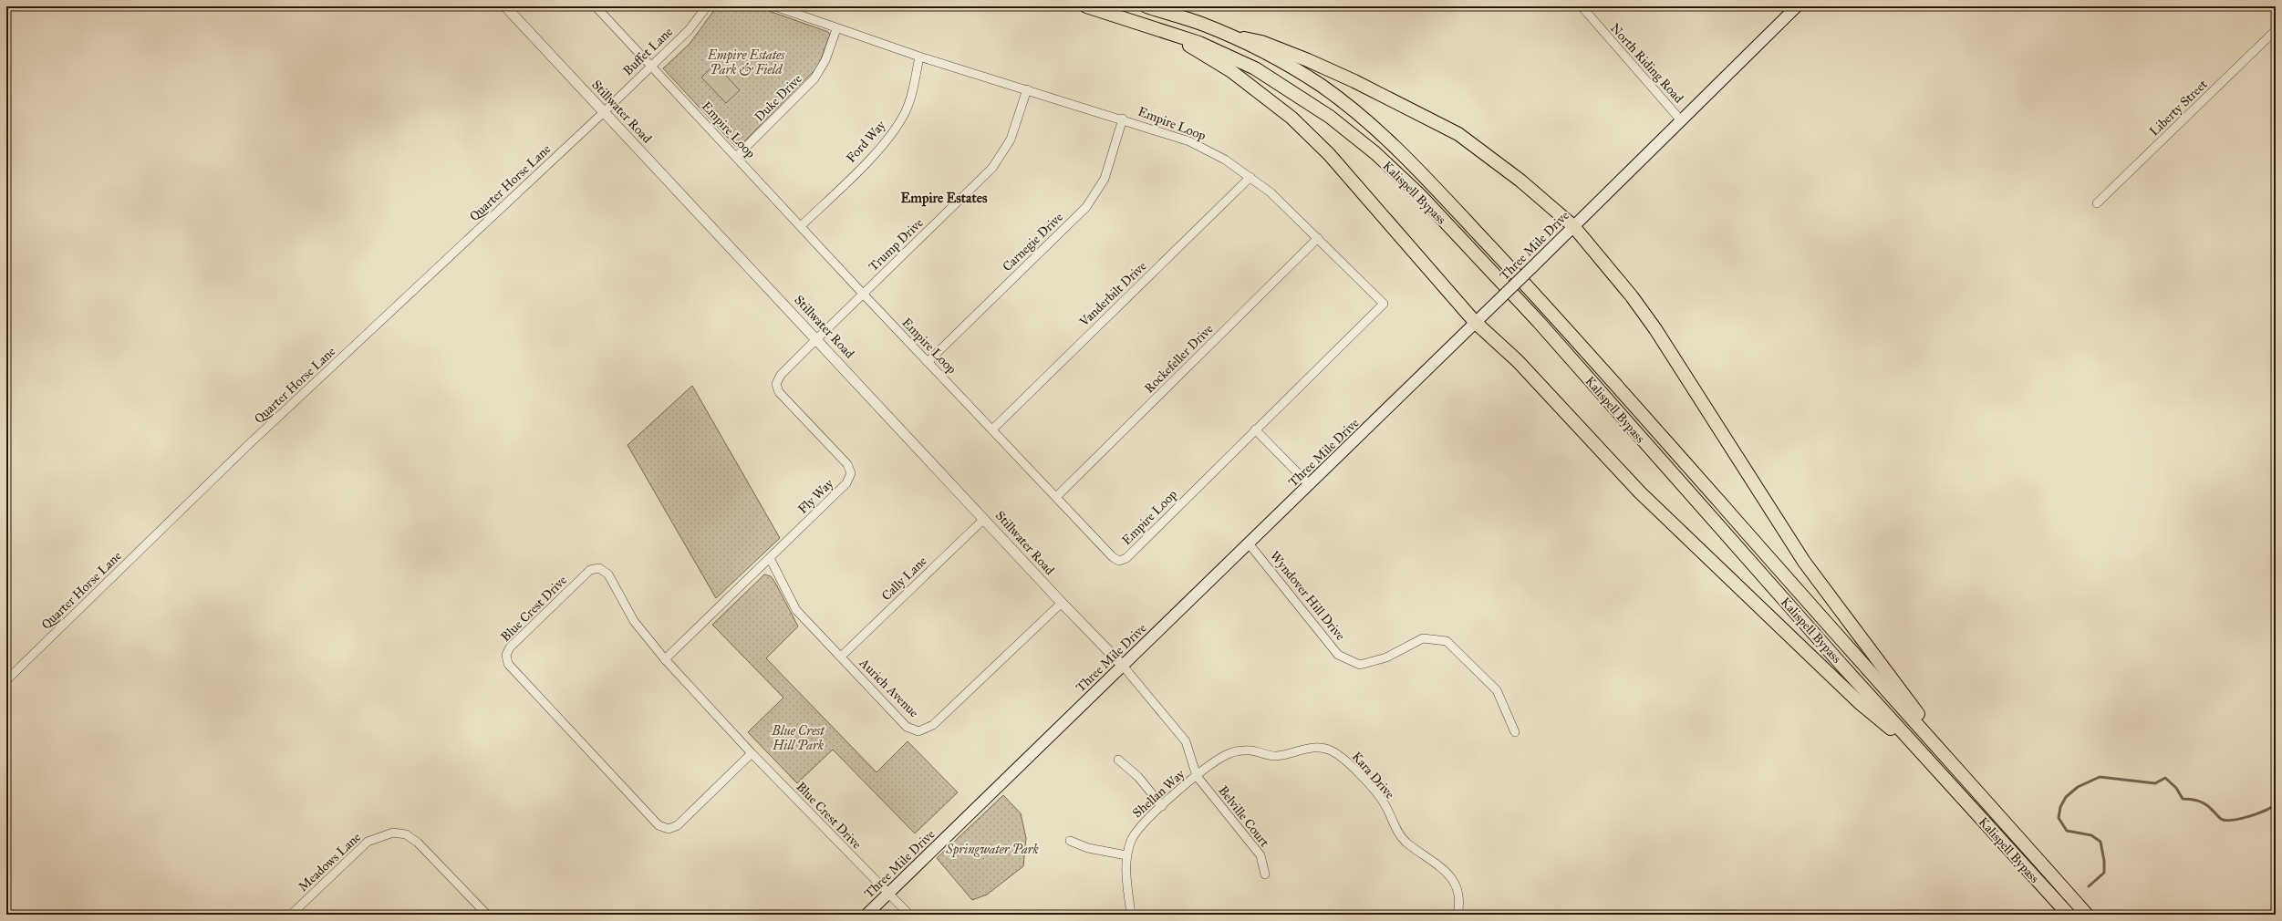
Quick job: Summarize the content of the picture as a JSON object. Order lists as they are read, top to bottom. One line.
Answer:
{"streets":{"highway":["Kalispell Bypass"],"main road":["Three Mile Drive"],"street":["Buffet Lane","North Riding Road","Duke Drive","Liberty Street","Stillwater Road","Empire Loop","Ford Way","Quarter Horse Lane","Carnegie Drive","Trump Drive","Vanderbilt Drive","Rockefeller Drive","Fly Way","Cally Lane","Wyndover Hill Drive","Blue Crest Drive","Aurich Avenue","Kara Drive","Shellan Way","Belville Court","Meadows Lane"]},"crossings":[["Buffet Lane","Stillwater Road"],["Buffet Lane","Empire Loop"],["Buffet Lane","Quarter Horse Lane"],["North Riding Road","Three Mile Drive"],["Duke Drive","Empire Loop"],["Stillwater Road","Quarter Horse Lane"],["Stillwater Road","Trump Drive"],["Stillwater Road","Three Mile Drive"],["Stillwater Road","Fly Way"],["Stillwater Road","Cally Lane"],["Stillwater Road","Aurich Avenue"],["Empire Loop","Ford Way"],["Empire Loop","Carnegie Drive"],["Empire Loop","Trump Drive"],["Empire Loop","Vanderbilt Drive"],["Empire Loop","Rockefeller Drive"],["Trump Drive","Fly Way"],["Three Mile Drive","Wyndover Hill Drive"],["Three Mile Drive","Blue Crest Drive"],["Fly Way","Blue Crest Drive"],["Fly Way","Aurich Avenue"],["Cally Lane","Aurich Avenue"],["Kara Drive","Shellan Way"],["Kara Drive","Belville Court"],["Shellan Way","Belville Court"]],"districts":["Empire Estates"],"parks":["Empire Estates Park & Field","Blue Crest Hill Park","Springwater Park"]}
